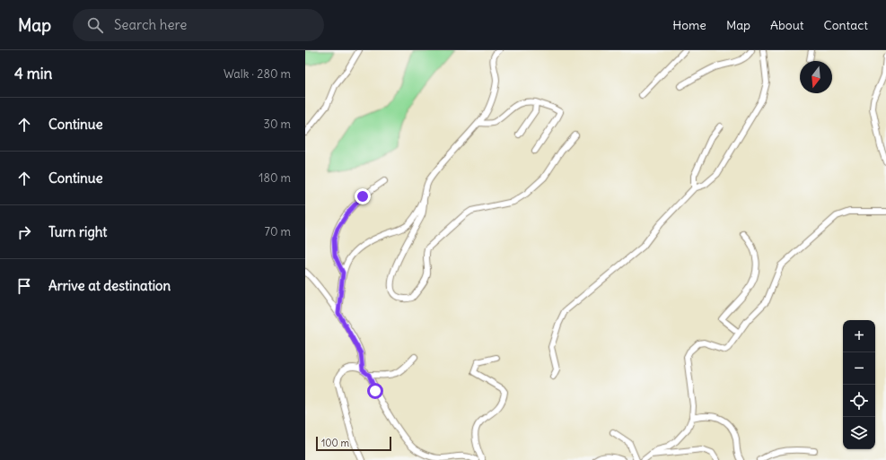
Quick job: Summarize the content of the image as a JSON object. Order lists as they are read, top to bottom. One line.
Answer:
{"scale_bar":"100 m","north":"bottom","page":{"header":"Map","search":"Search here","nav":["Home","Map","About","Contact"],"heading":["4 min","Walk · 280 m"],"list":[["Continue","30 m"],["Continue","180 m"],["Turn right","70 m"],"Arrive at destination"],"map_buttons":["+","−"],"scale":"100 m"}}
